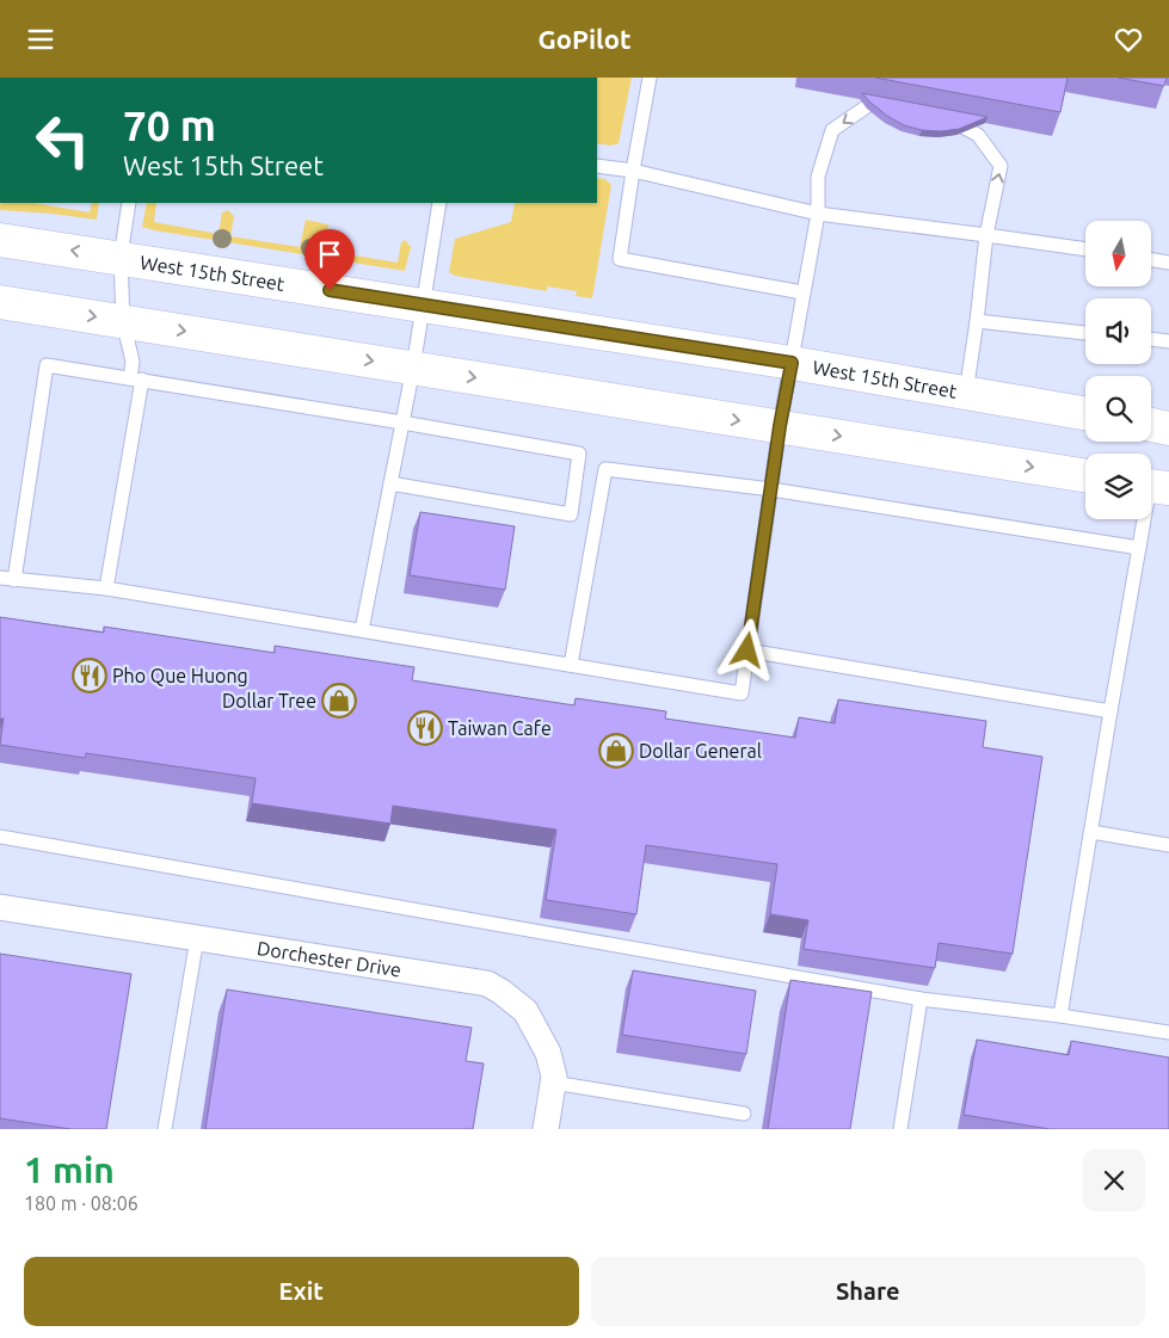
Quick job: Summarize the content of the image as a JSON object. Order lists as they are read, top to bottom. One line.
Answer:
{"streets":{"main road":["West 15th Street"],"street":["Dorchester Drive"]},"places":{"restaurant":["Pho Que Huong","Taiwan Cafe"],"shop":["Dollar Tree","Dollar General"]},"north":"bottom","page":{"header":"GoPilot","turn":["70 m","West 15th Street"],"heading":["1 min","180 m · 08:06"],"buttons":["Exit","Share"]}}
